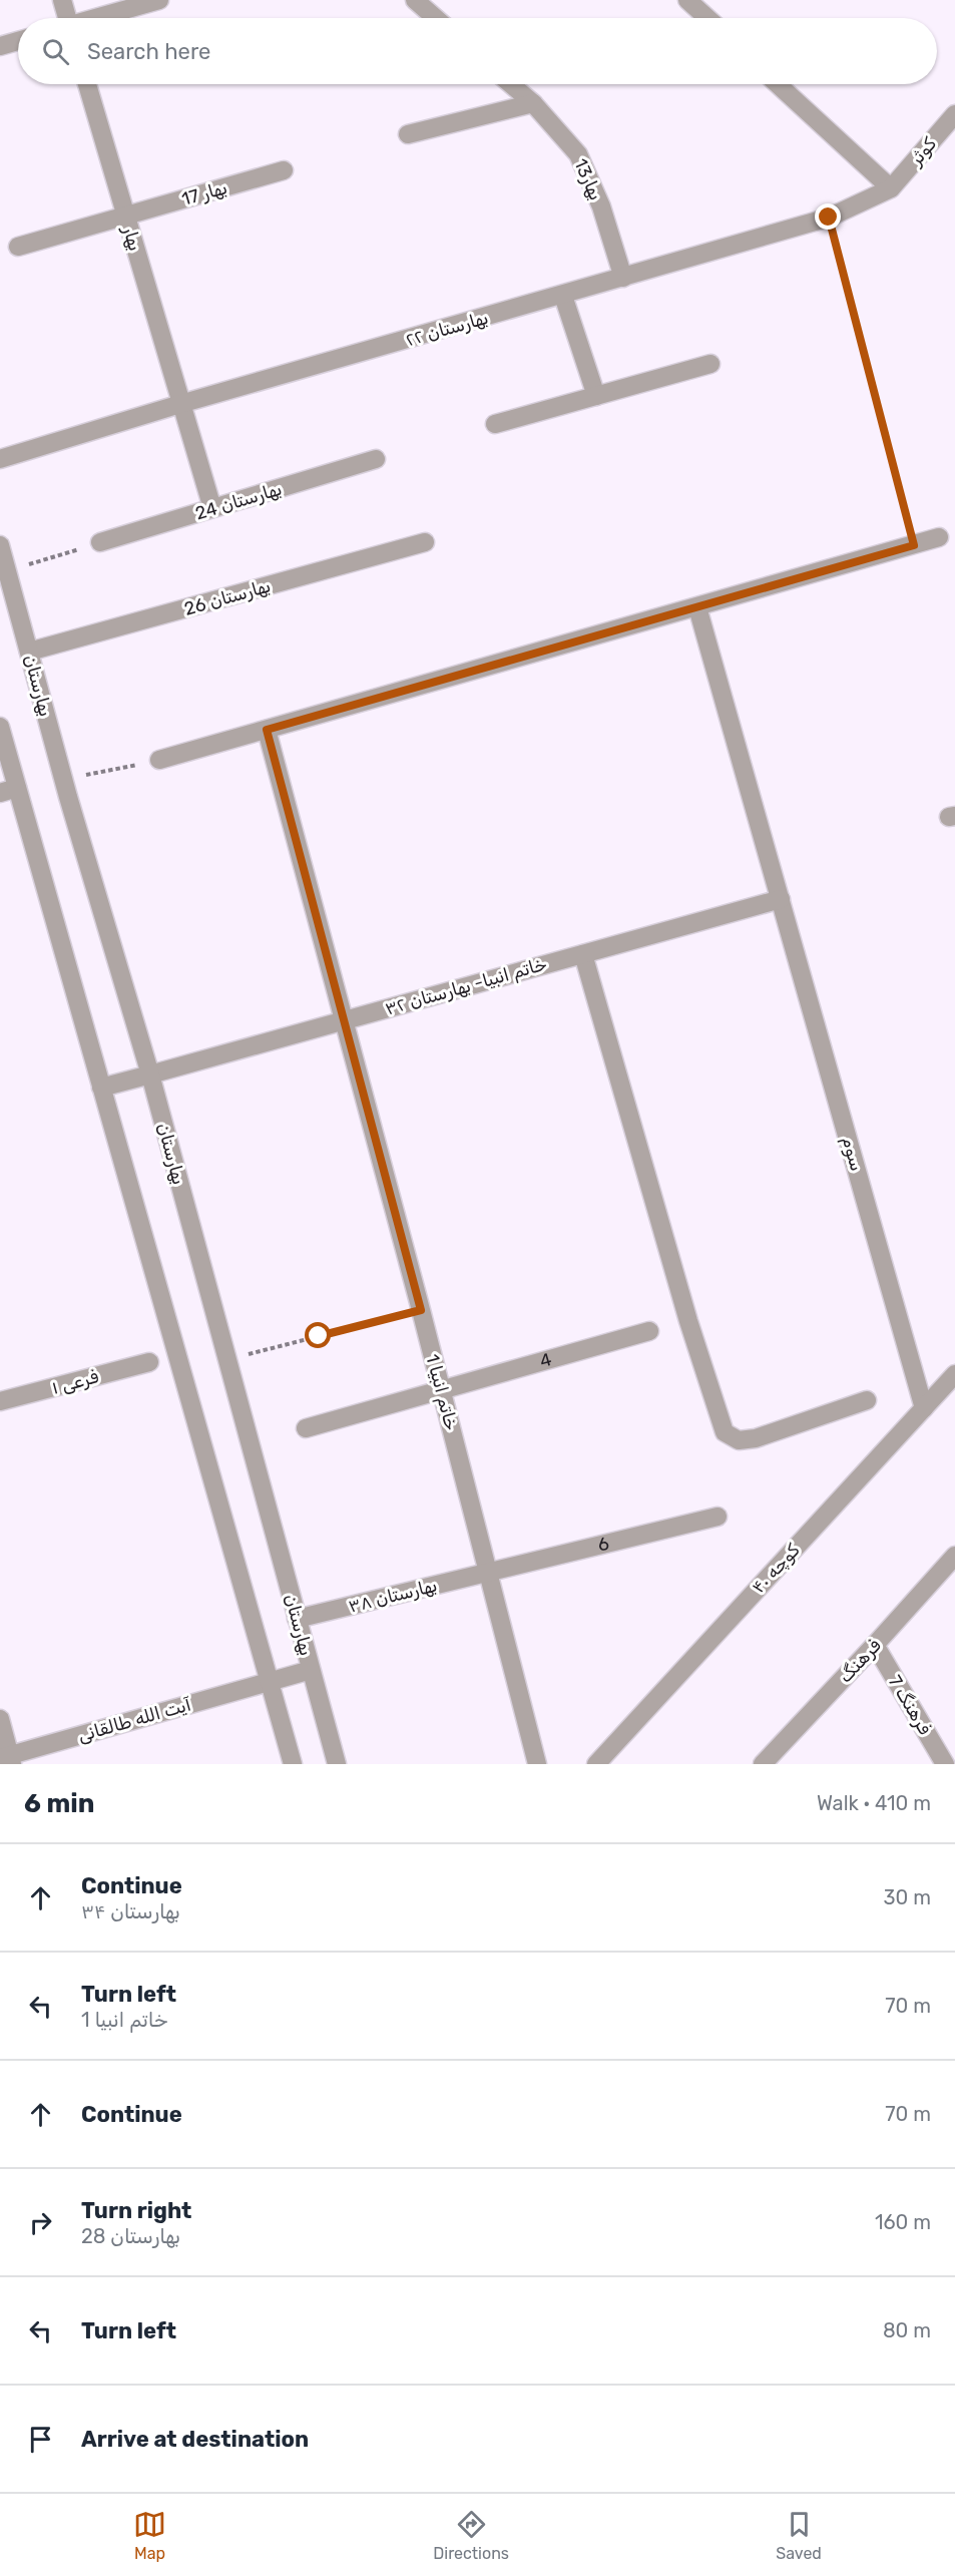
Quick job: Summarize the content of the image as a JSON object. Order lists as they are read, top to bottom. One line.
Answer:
{"streets":{"street":["کوثر","بهار13","بهار 17","بهار","بهارستان ۲۲","بهارستان 24","بهارستان 26","بهارستان","خاتم انبیا- بهارستان ۳۲","سوم","4","فرعی ۱","خاتم انبیا 1","6","کوچه ۴۰","بهارستان ۳۸","فرهنگ","فرهنگ 7","آیت الله طالقانی"]},"crossings":[["کوثر","بهارستان ۲۲"],["بهار13","بهارستان ۲۲"],["بهار 17","بهار"],["بهار","بهارستان ۲۲"],["بهار","بهارستان 24"],["بهارستان 26","بهارستان"],["بهارستان","خاتم انبیا- بهارستان ۳۲"],["بهارستان","بهارستان ۳۸"],["بهارستان","آیت الله طالقانی"],["خاتم انبیا- بهارستان ۳۲","سوم"],["خاتم انبیا- بهارستان ۳۲","خاتم انبیا 1"],["سوم","کوچه ۴۰"],["4","خاتم انبیا 1"],["خاتم انبیا 1","6"],["خاتم انبیا 1","بهارستان ۳۸"],["6","بهارستان ۳۸"],["فرهنگ","فرهنگ 7"]],"page":{"search":"Search here","heading":["6 min","Walk · 410 m"],"list":[["Continue","بهارستان ۳۴","30 m"],["Turn left","خاتم انبیا 1","70 m"],["Continue","70 m"],["Turn right","بهارستان 28","160 m"],["Turn left","80 m"],"Arrive at destination"],"nav":["Map","Directions","Saved"]}}
